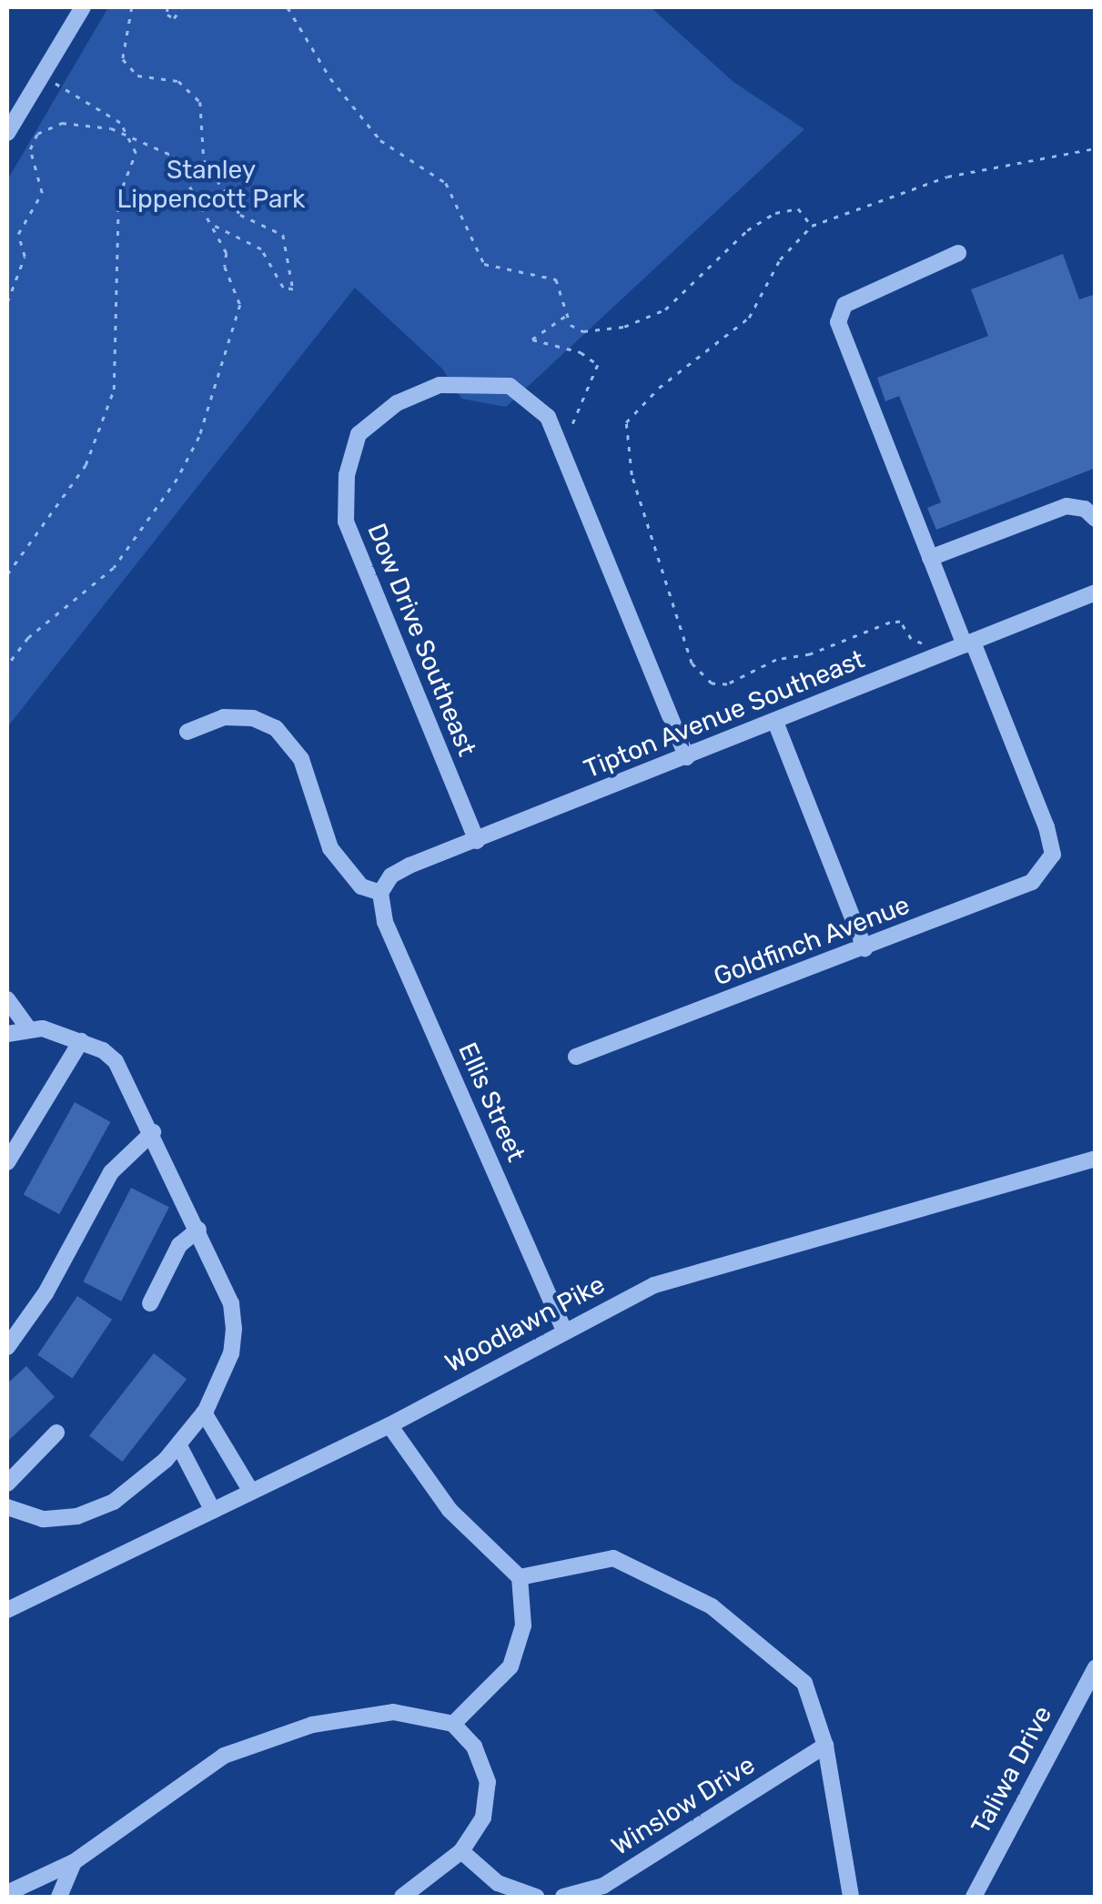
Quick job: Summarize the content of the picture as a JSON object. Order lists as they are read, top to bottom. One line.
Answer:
{"streets":{"street":["Dow Drive Southeast","Tipton Avenue Southeast","Goldfinch Avenue","Ellis Street","Woodlawn Pike","Taliwa Drive","Winslow Drive"]},"crossings":[["Dow Drive Southeast","Tipton Avenue Southeast"],["Tipton Avenue Southeast","Goldfinch Avenue"],["Tipton Avenue Southeast","Ellis Street"],["Ellis Street","Woodlawn Pike"]],"parks":["Stanley Lippencott Park"]}
